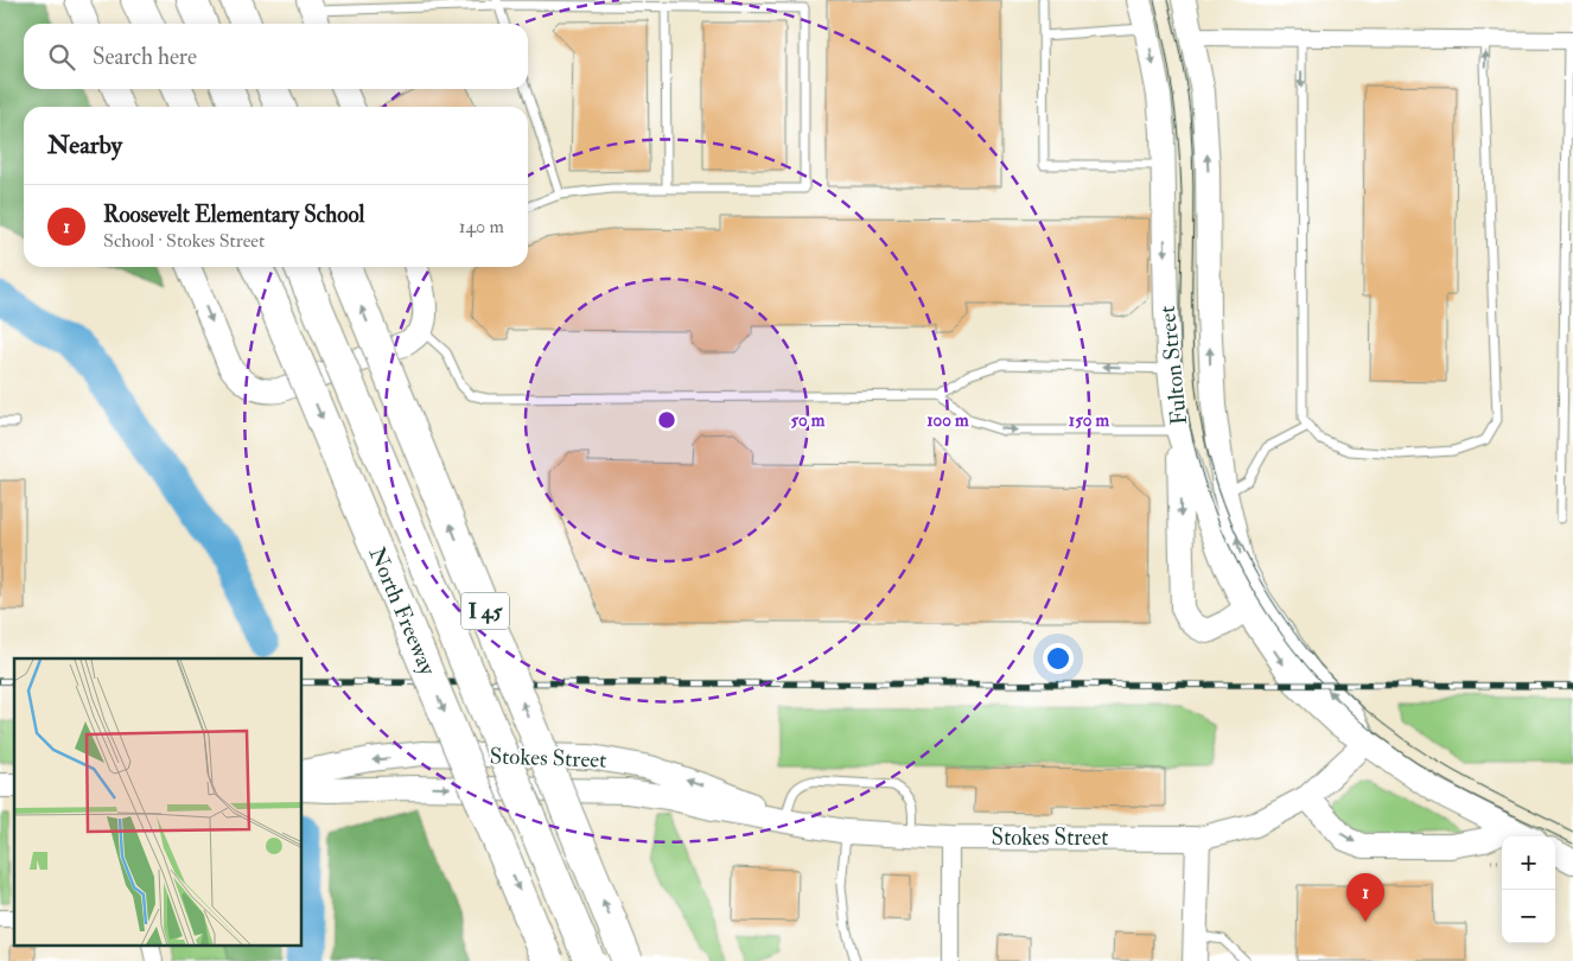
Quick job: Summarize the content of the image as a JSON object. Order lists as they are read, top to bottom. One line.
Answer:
{"streets":{"highway":["North Freeway","I 45"],"street":["Fulton Street","Stokes Street"]},"crossings":[["Fulton Street","Stokes Street"]],"page":{"search":"Search here","heading":"Nearby","list":[{"mark":"1","name":"Roosevelt Elementary School","note":"School · Stokes Street","value":"140 m"}],"map_buttons":["+","−"],"pins":"1"},"rings":["50 m","100 m","150 m"]}
